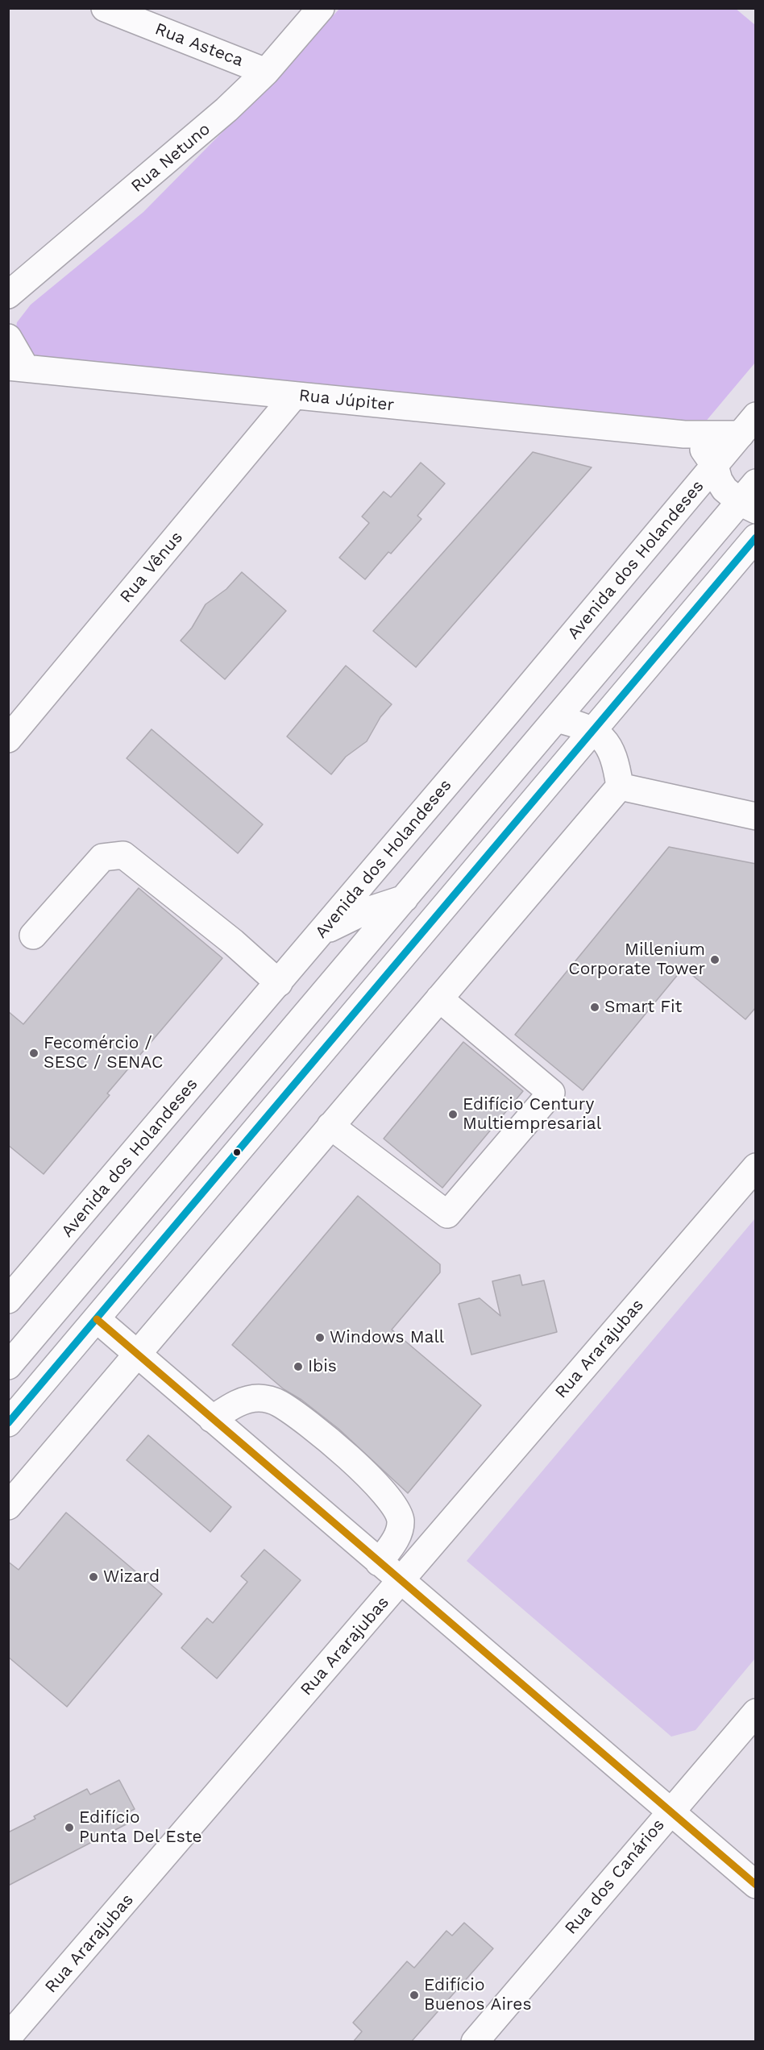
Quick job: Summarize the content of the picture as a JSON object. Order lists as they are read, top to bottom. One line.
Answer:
{"streets":{"street":["Rua Asteca","Rua Netuno","Rua Júpiter","Avenida dos Holandeses","Rua Vênus","Rua Ararajubas","Rua dos Canários"]},"crossings":[["Rua Asteca","Rua Netuno"],["Rua Júpiter","Avenida dos Holandeses"],["Rua Júpiter","Rua Vênus"]],"places":["Millenium Corporate Tower","Smart Fit","Fecomércio / SESC / SENAC","Edifício Century Multiempresarial","Windows Mall","Ibis","Wizard","Edifício Punta Del Este","Edifício Buenos Aires"]}
